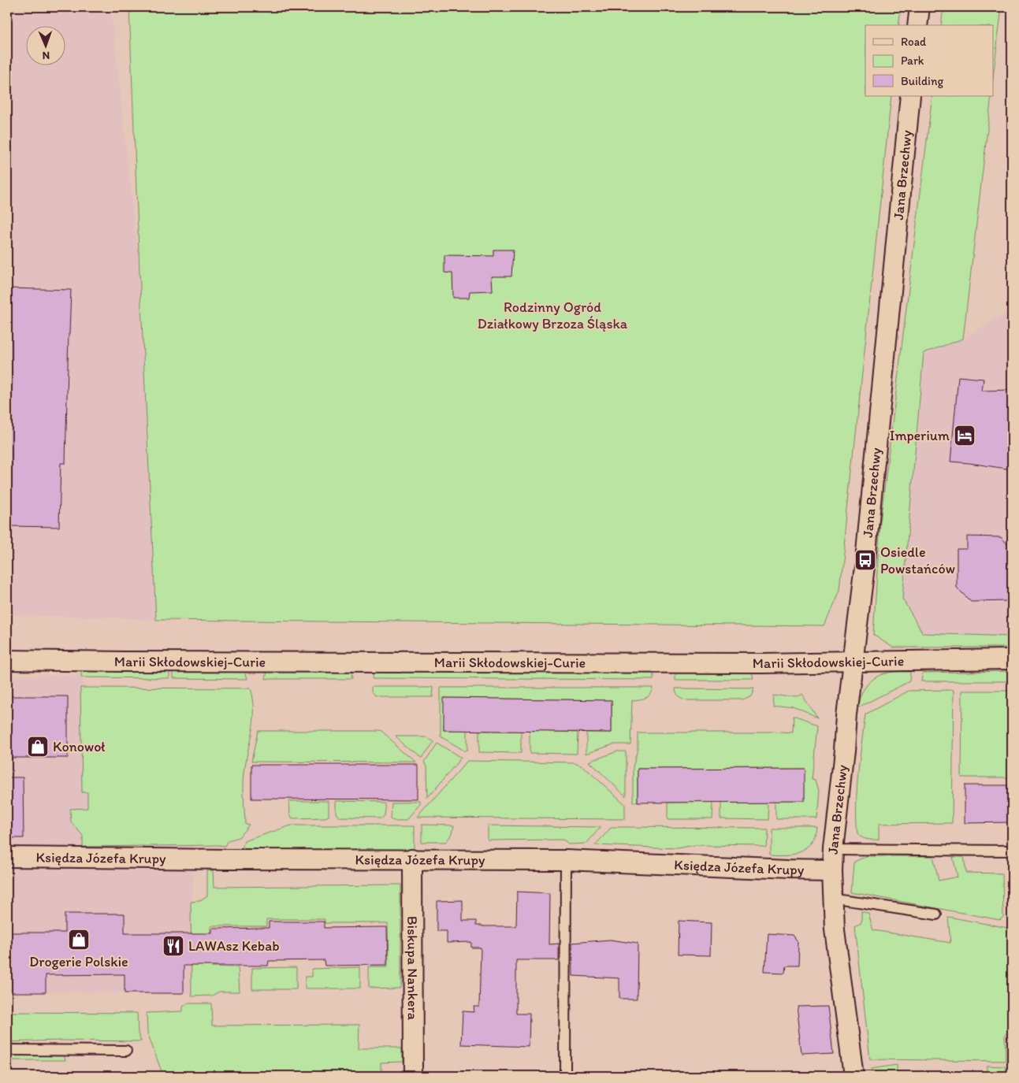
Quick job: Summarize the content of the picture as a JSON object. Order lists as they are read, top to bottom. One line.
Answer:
{"streets":{"street":["Jana Brzechwy","Marii Skłodowskiej-Curie","Księdza Józefa Krupy","Biskupa Nankera"]},"crossings":[["Jana Brzechwy","Marii Skłodowskiej-Curie"],["Jana Brzechwy","Księdza Józefa Krupy"],["Księdza Józefa Krupy","Biskupa Nankera"]],"parks":["Rodzinny Ogród Działkowy Brzoza Śląska"],"places":{"hotel":["Imperium"],"bus stop":["Osiedle Powstańców"],"shop":["Konowoł","Drogerie Polskie"],"restaurant":["LAWAsz Kebab"]},"legend":["Road","Park","Building"],"north":"bottom"}
